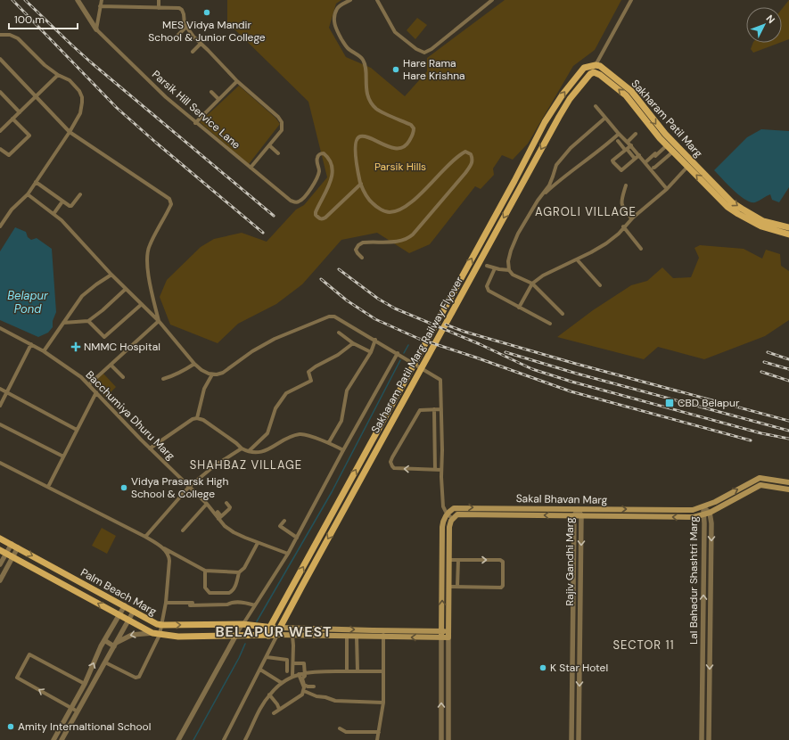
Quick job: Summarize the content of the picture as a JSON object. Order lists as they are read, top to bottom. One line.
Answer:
{"streets":{"main road":["Sakharam Patil Marg","Sakharam Patil Marg Railway Flyover","Sakal Bhavan Marg","Palm Beach Marg"],"street":["Parsik Hill Service Lane","Bacchumiya Dhuru Marg","Rajiv Gandhi Marg","Lal Bahadur Shashtri Marg"]},"crossings":[["Sakharam Patil Marg","Sakharam Patil Marg Railway Flyover"],["Sakharam Patil Marg Railway Flyover","Palm Beach Marg"],["Sakal Bhavan Marg","Rajiv Gandhi Marg"],["Sakal Bhavan Marg","Lal Bahadur Shashtri Marg"]],"districts":["AGROLI VILLAGE","SHAHBAZ VILLAGE","BELAPUR WEST","SECTOR 11"],"water":["Belapur Pond"],"parks":["Parsik Hills"],"places":{"other":["MES Vidya Mandir School & Junior College","Hare Rama Hare Krishna","Vidya Prasarsk High School & College","K Star Hotel","Amity Internaltional School"],"health":["NMMC Hospital"],"transit":["CBD Belapur"]},"scale_bar":"100 m","north":"top right"}
